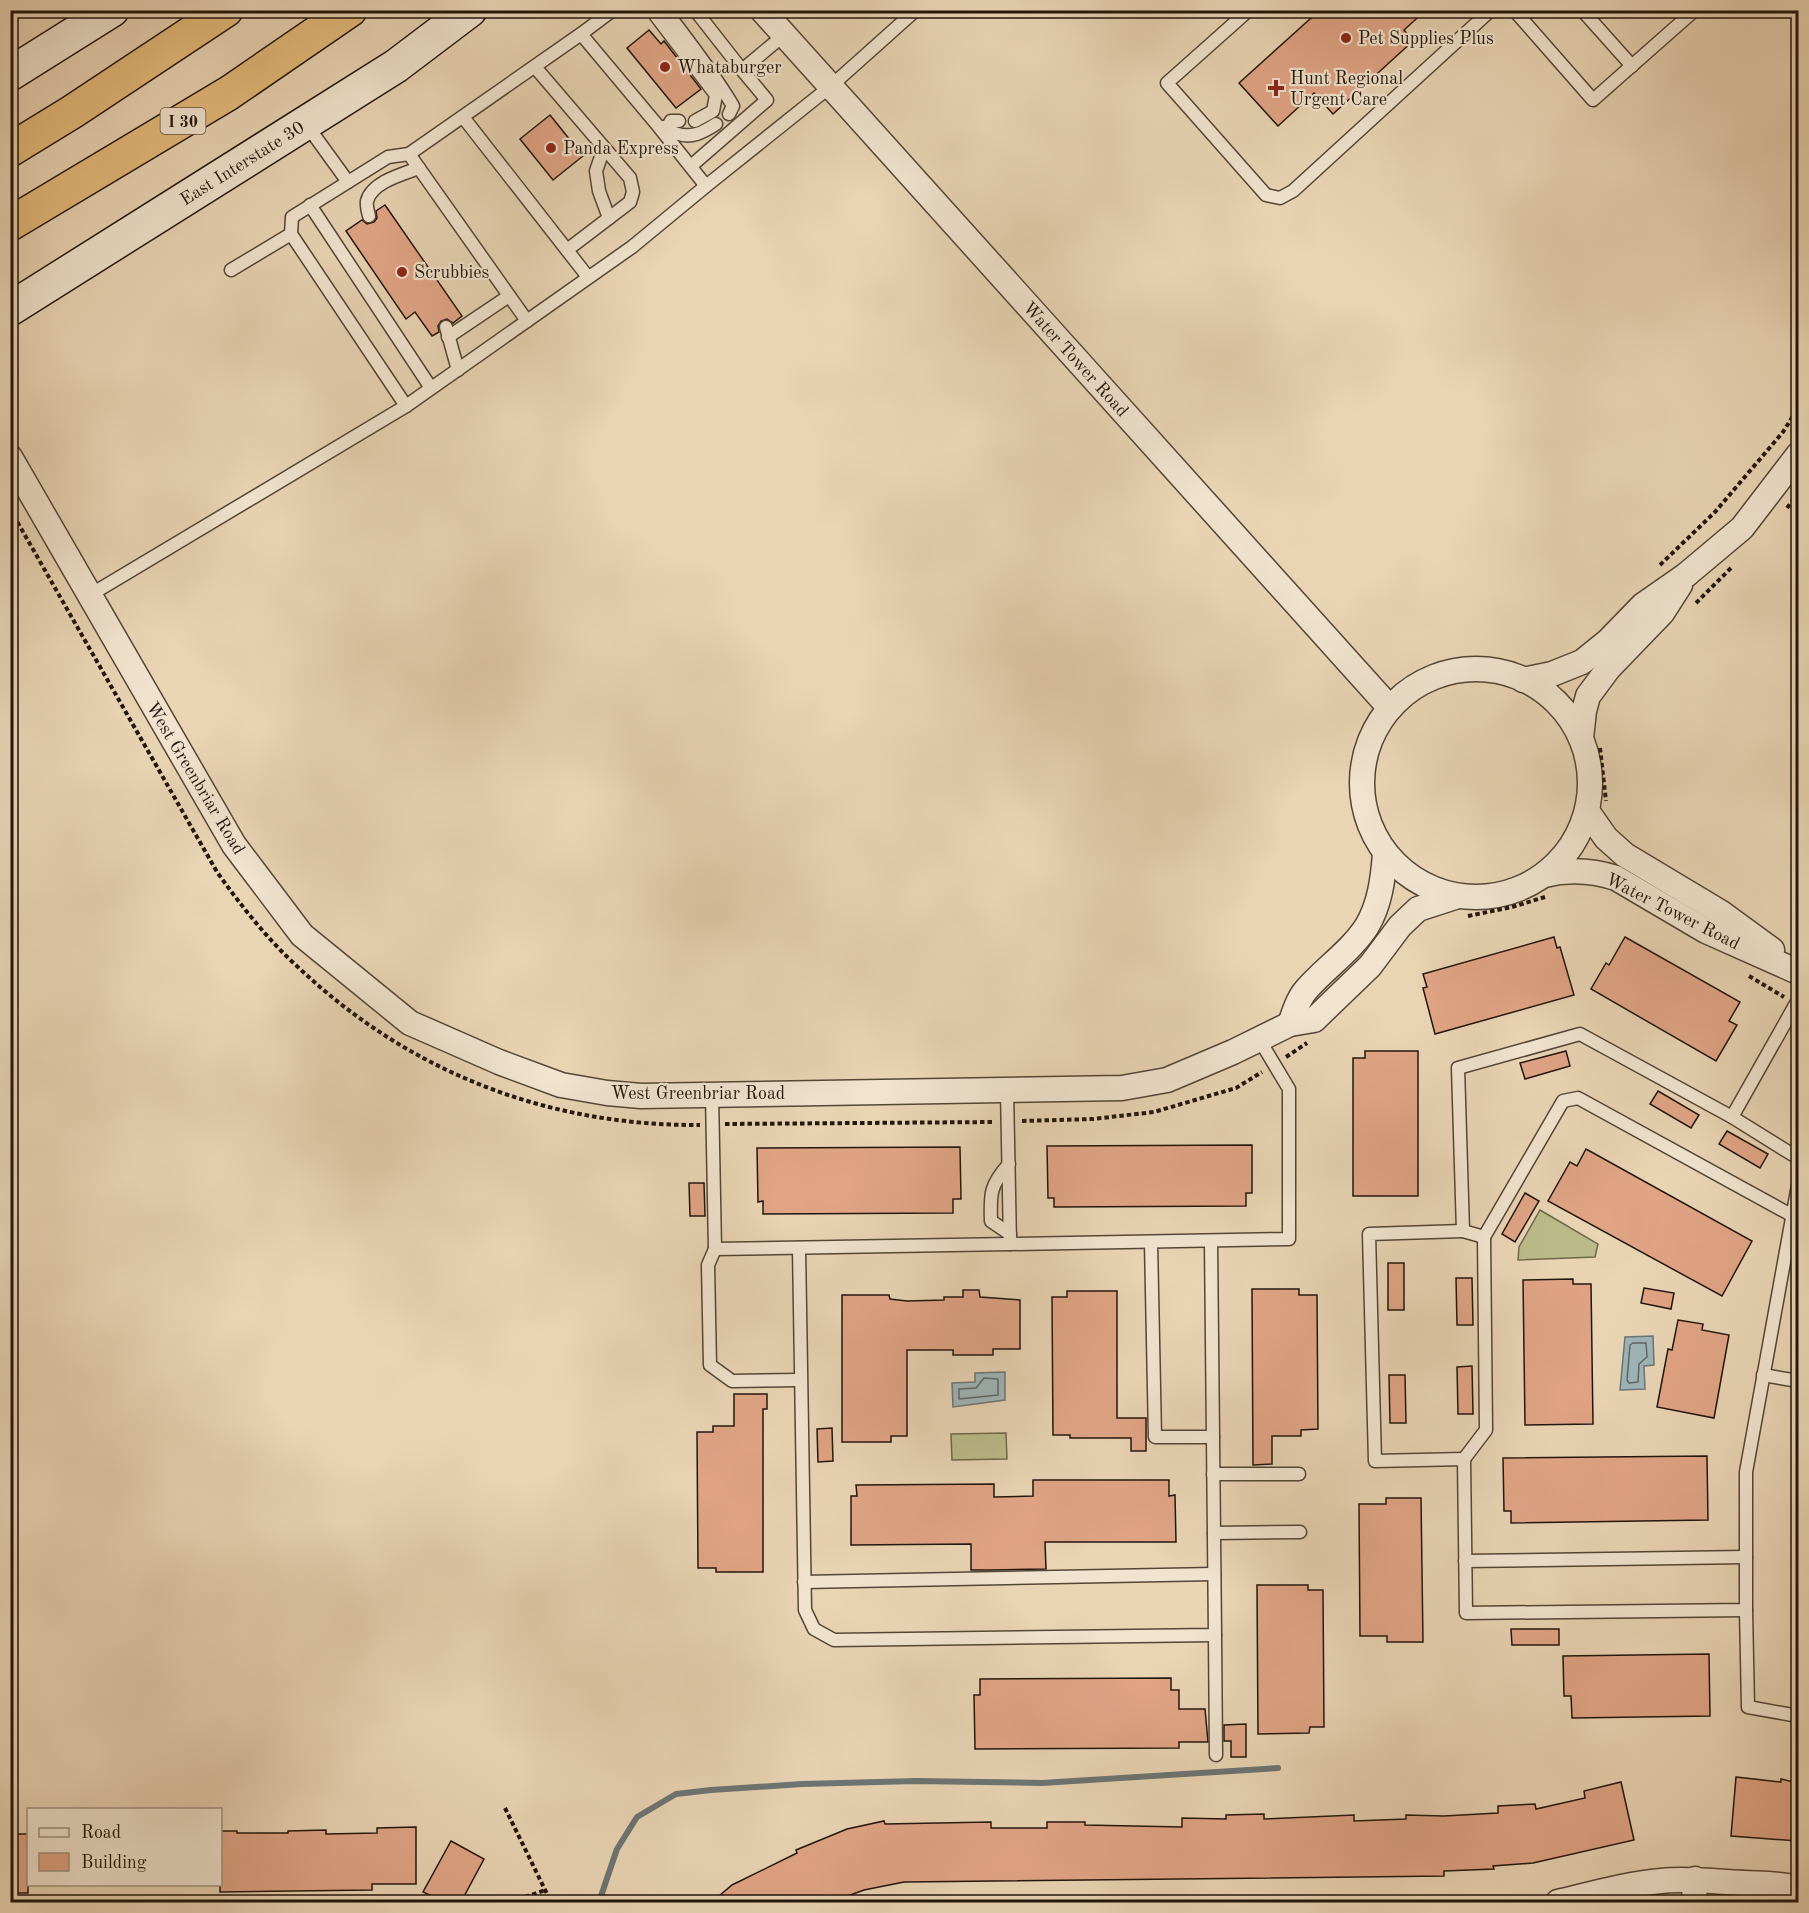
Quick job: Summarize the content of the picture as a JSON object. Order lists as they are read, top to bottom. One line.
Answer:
{"streets":{"highway":["I 30"],"main road":["East Interstate 30"],"street":["Water Tower Road","West Greenbriar Road"]},"places":{"other":["Pet Supplies Plus","Whataburger","Panda Express","Scrubbies"],"health":["Hunt Regional Urgent Care"]},"legend":["Road","Building"]}
